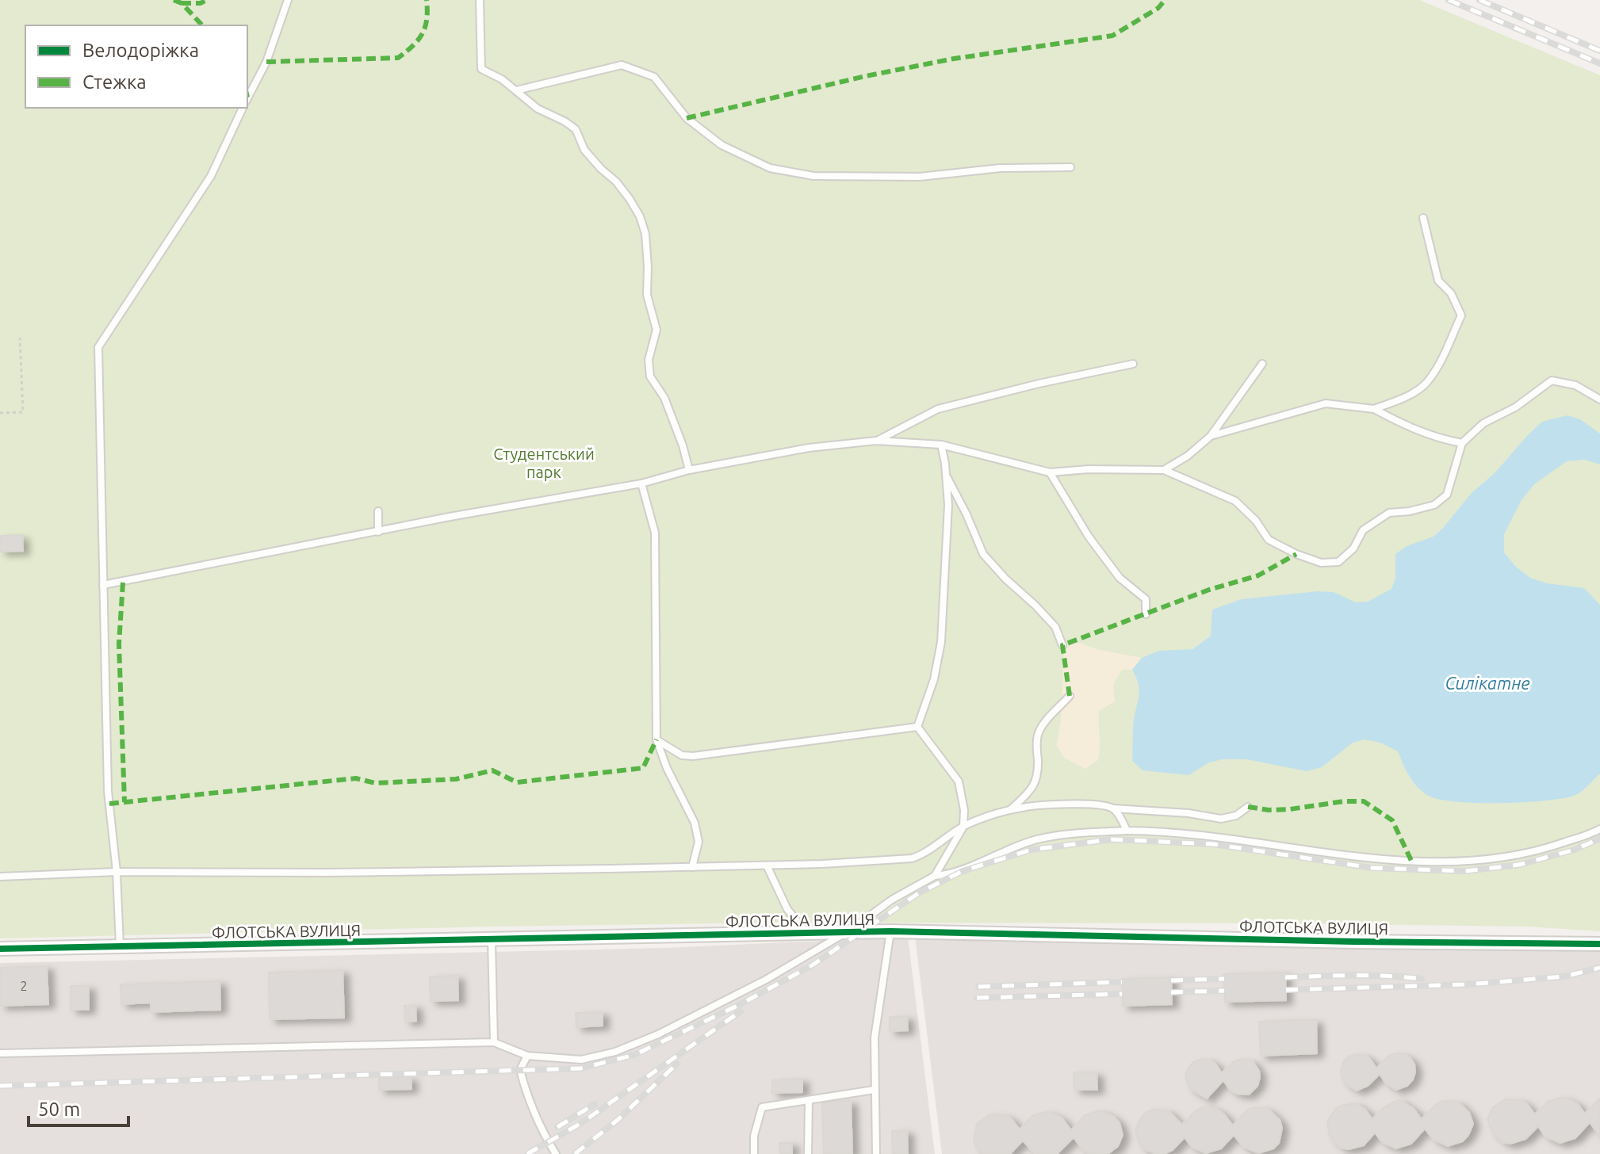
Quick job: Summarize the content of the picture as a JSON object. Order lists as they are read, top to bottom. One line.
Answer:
{"streets":{"street":["ФЛОТСЬКА ВУЛИЦЯ"]},"water":["Силікатне"],"parks":["Студентський парк"],"house_numbers":["2"],"legend":["Велодоріжка","Стежка"],"scale_bar":"50 m"}
